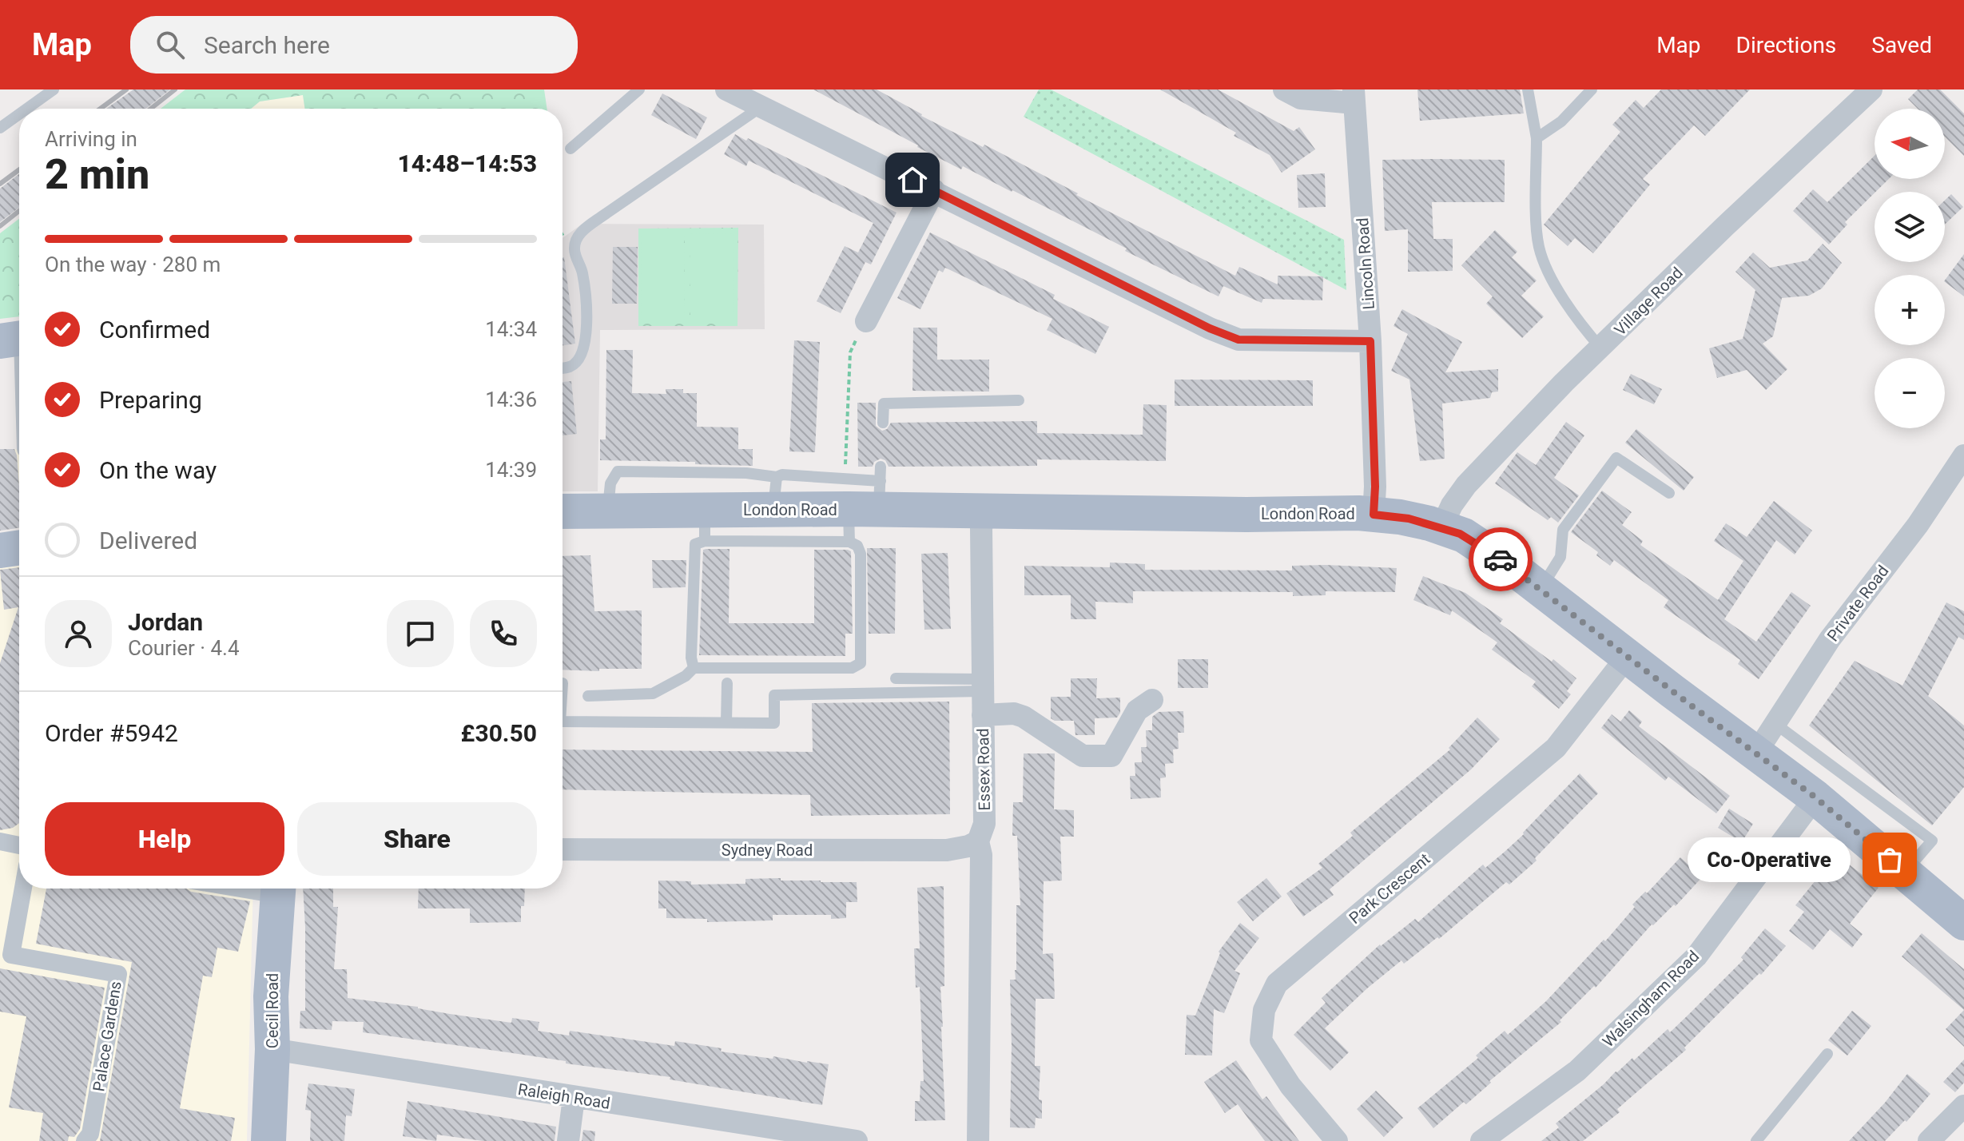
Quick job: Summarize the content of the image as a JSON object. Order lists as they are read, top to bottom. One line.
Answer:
{"streets":{"main road":["London Road","Cecil Road"],"street":["Lincoln Road","Village Road","Private Road","Essex Road","Sydney Road","Park Crescent","Walsingham Road","Palace Gardens","Raleigh Road"]},"crossings":[["Lincoln Road","London Road"],["Village Road","London Road"],["London Road","Private Road"],["London Road","Essex Road"],["London Road","Park Crescent"],["London Road","Walsingham Road"],["Essex Road","Sydney Road"],["Cecil Road","Raleigh Road"]],"places":["Co-Operative"],"north":"left","page":{"header":"Map","search":"Search here","nav":["Map","Directions","Saved"],"map_buttons":["+","−"],"heading":["2 min","Arriving in","14:48–14:53"],"panel":["Jordan","Courier · 4.4","Order #5942","£30.50"],"bar":"On the way · 280 m","list":[["Confirmed","14:34"],["Preparing","14:36"],["On the way","14:39"],"Delivered"],"buttons":["Help","Share"],"bubble":"Co-Operative"}}
